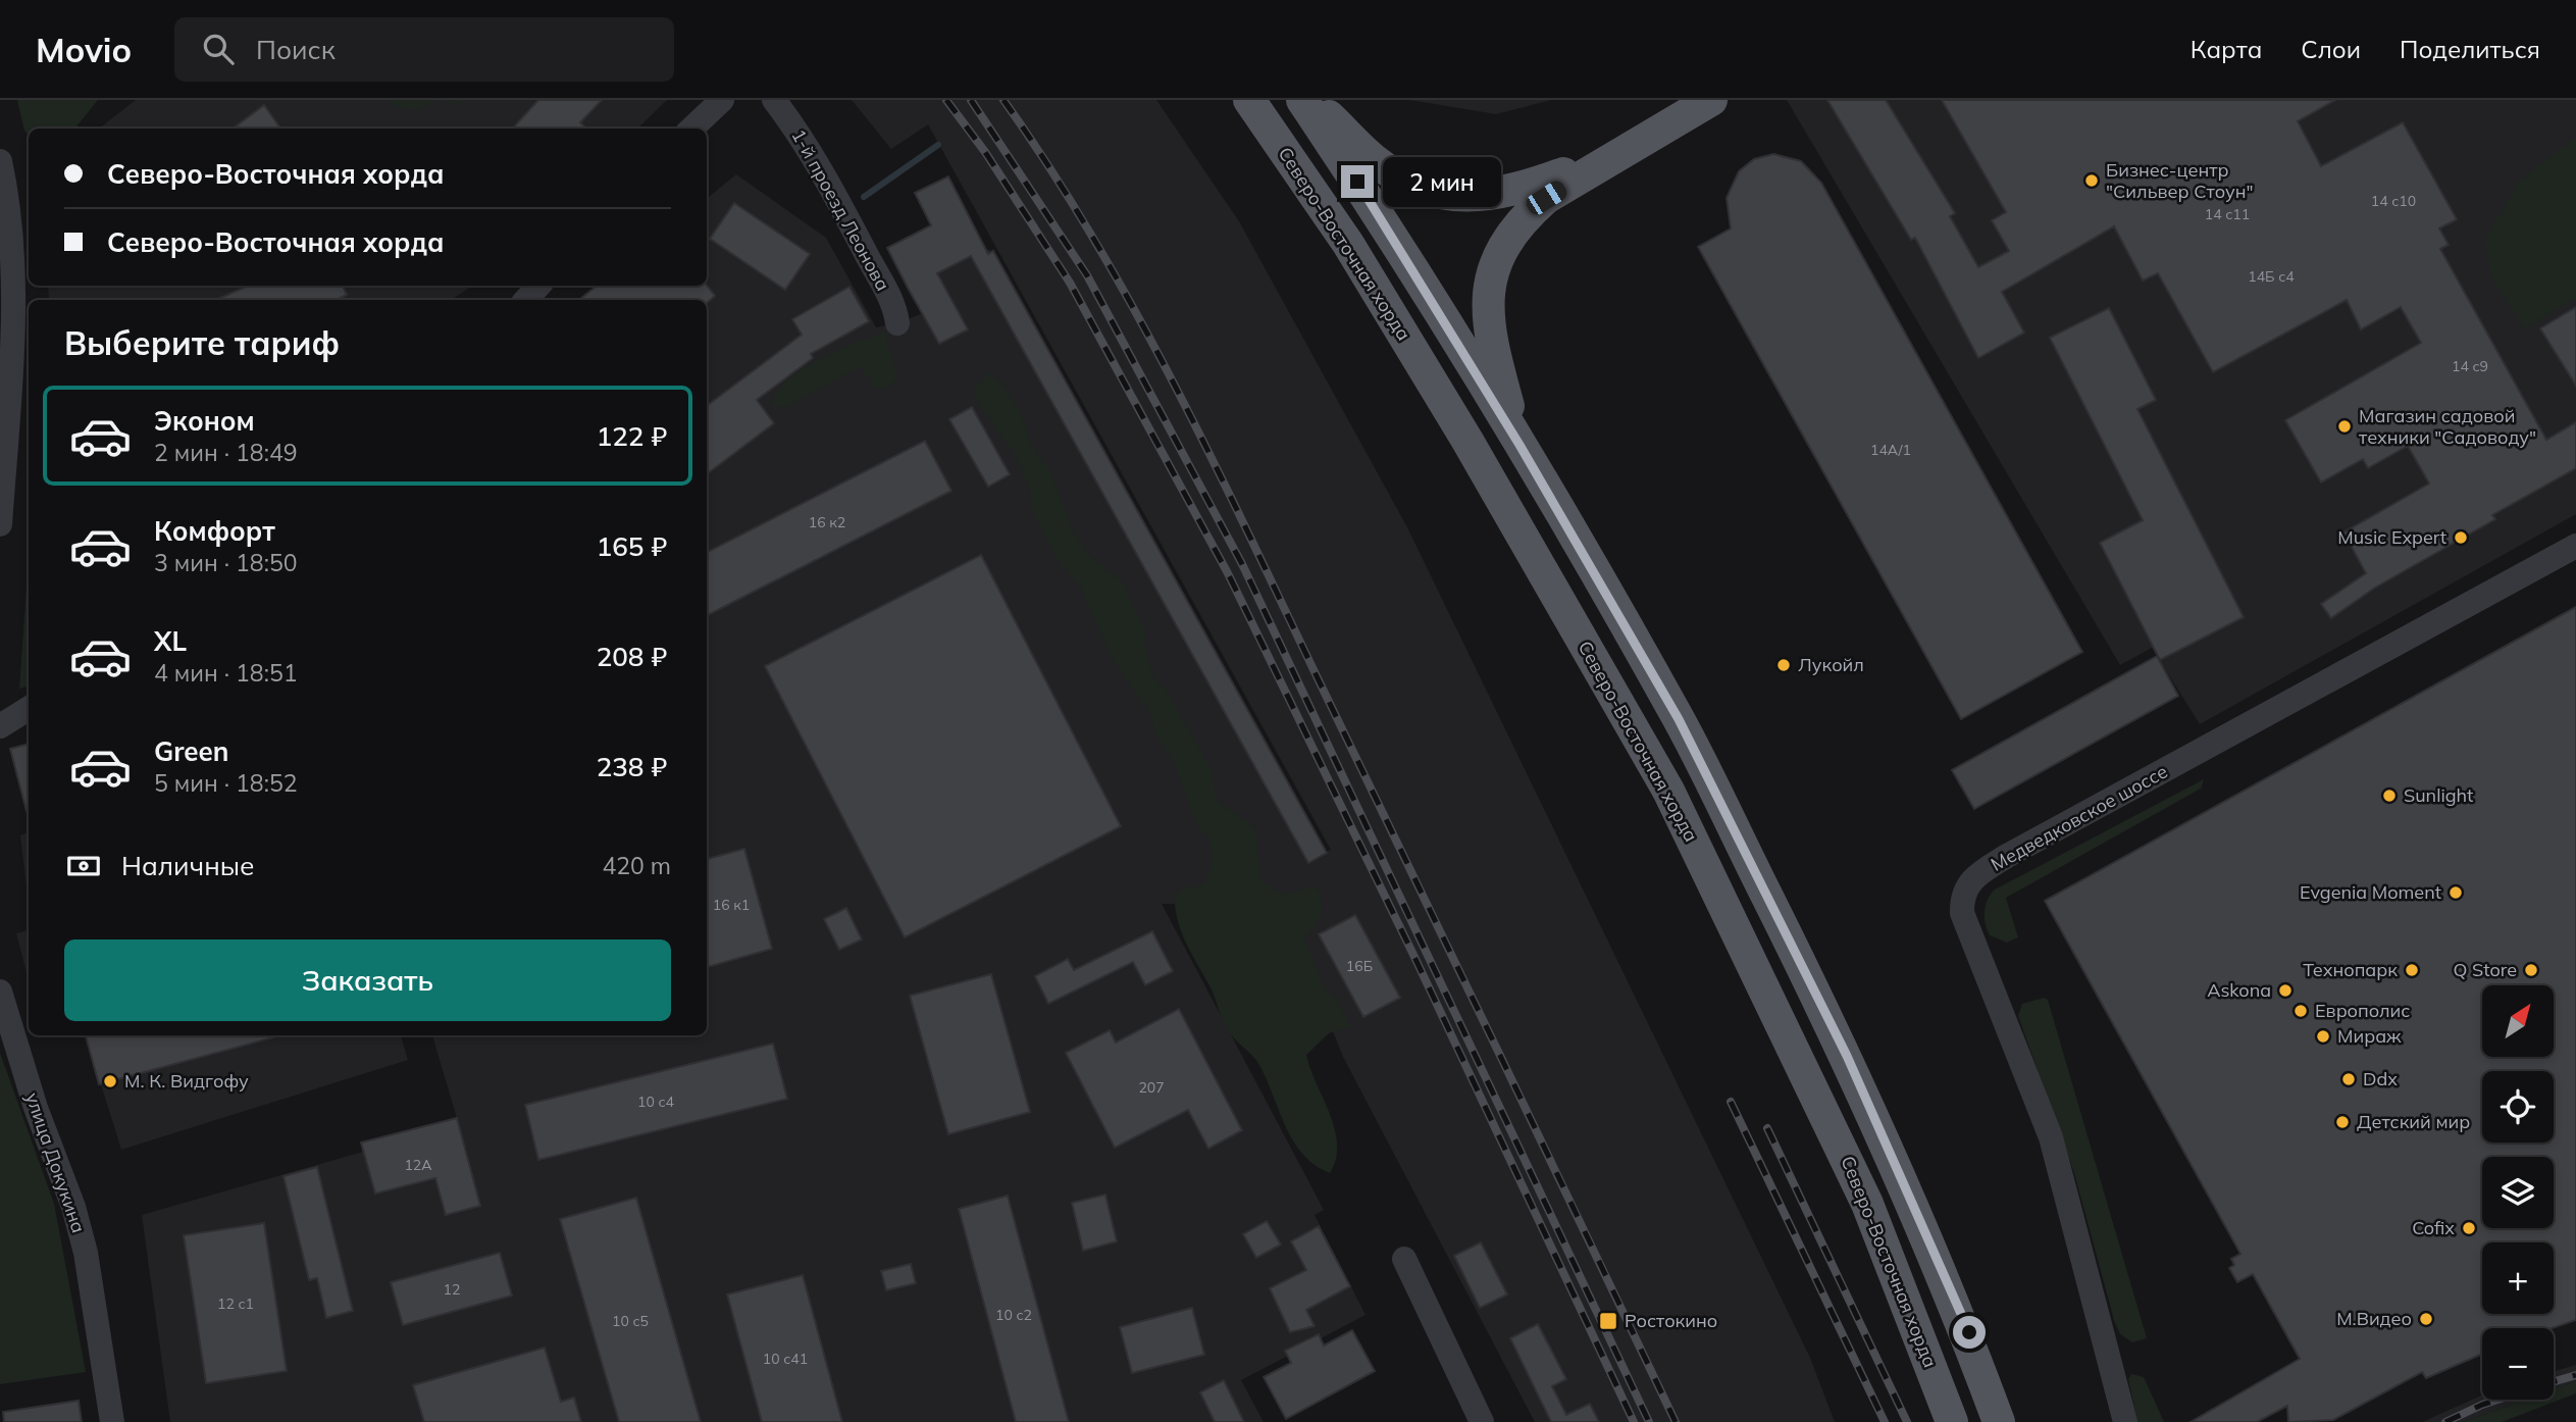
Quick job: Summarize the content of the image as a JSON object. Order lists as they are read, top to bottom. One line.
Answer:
{"streets":{"main road":["Северо-Восточная хорда"],"street":["1-й проезд Леонова","Медведковское шоссе","улица Докукина"]},"places":{"other":["Бизнес-центр \"Сильвер Стоун\"","Магазин садовой техники \"Садоводу\"","Music Expert","Лукойл","Sunlight","Evgenia Moment","Технопарк","Q Store","Askona","Европолис","Мираж","Ddx","М. К. Видгофу","Детский мир","Cofix","M.Видео"],"transit":["Ростокино"]},"house_numbers":["14 с10","14 с11","14Б с4","14 с9","14А/1","16 к2","16 к1","16Б","207","10 с4","12А","12","12 с1","10 с2","10 с5","10 с41"],"north":"top right","page":{"header":"Movio","search":"Поиск","nav":["Карта","Слои","Поделиться"],"banner":["Северо-Восточная хорда","Северо-Восточная хорда"],"bubble":"2 мин","heading":"Выберите тариф","list":[{"name":"Эконом","note":"2 мин · 18:49","value":"122 ₽"},{"name":"Комфорт","note":"3 мин · 18:50","value":"165 ₽"},{"name":"XL","note":"4 мин · 18:51","value":"208 ₽"},{"name":"Green","note":"5 мин · 18:52","value":"238 ₽"}],"pay":["Наличные","420 m"],"buttons":"Заказать","map_buttons":["+","−"]}}
